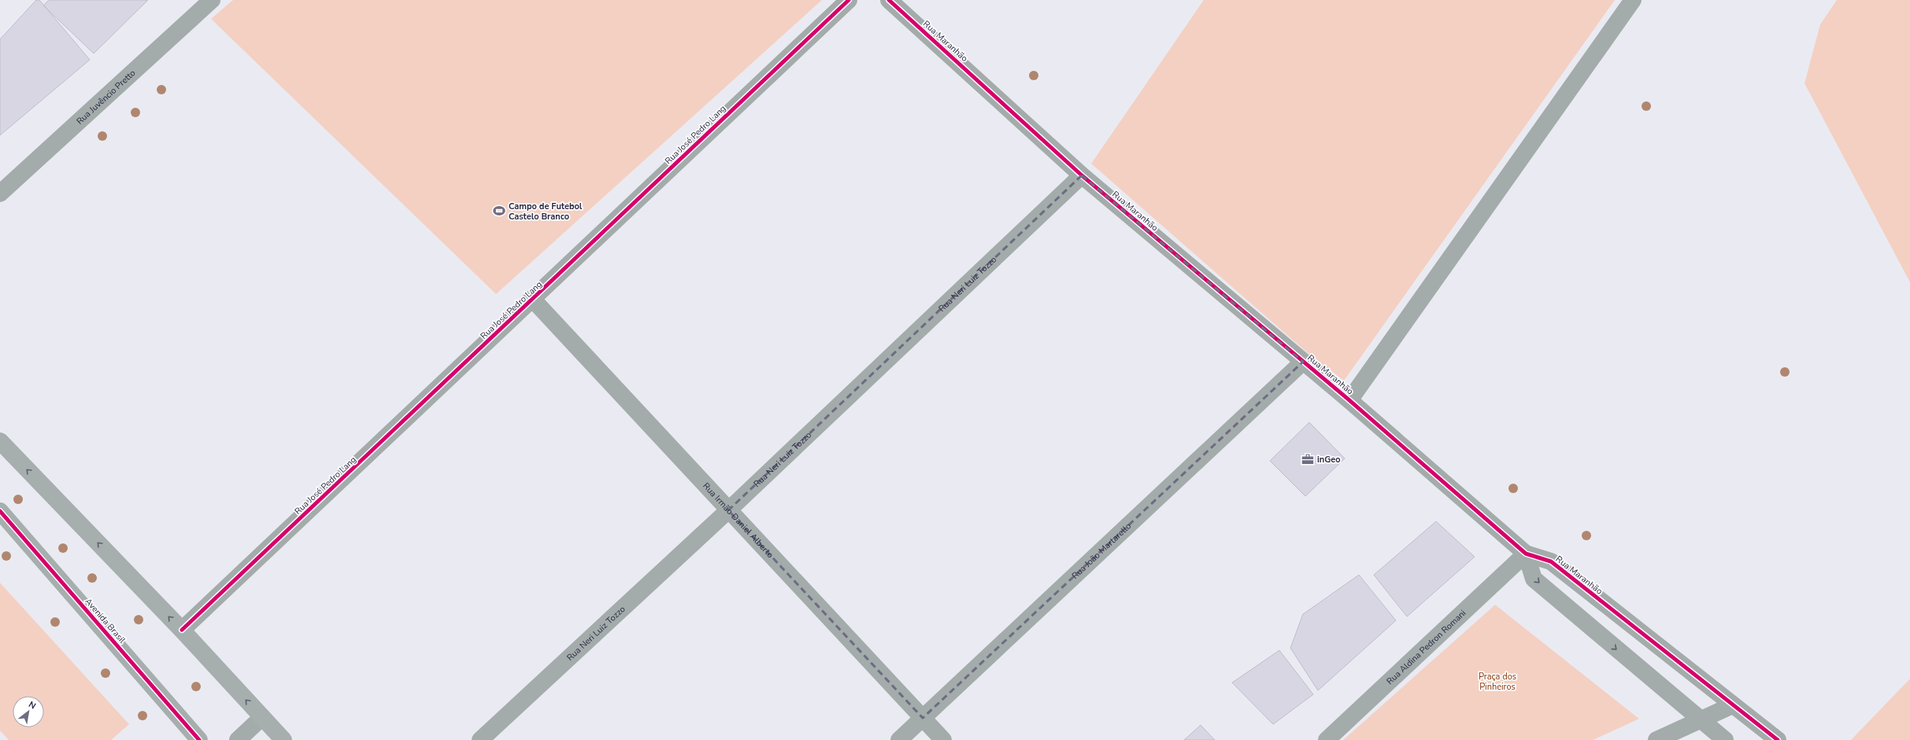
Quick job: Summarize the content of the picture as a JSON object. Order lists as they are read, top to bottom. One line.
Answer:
{"streets":{"main road":["Avenida Brasil"],"street":["Rua Maranhão","Rua Juvêncio Pretto","Rua José Pedro Lang","Rua Neri Luiz Tozzo","Rua Irmão Daniel Alberto","Rua João Martarello","Rua Aldina Pedron Romani"]},"crossings":[["Rua Maranhão","Rua Neri Luiz Tozzo"],["Rua Maranhão","Rua João Martarello"],["Rua Maranhão","Rua Aldina Pedron Romani"],["Rua José Pedro Lang","Rua Irmão Daniel Alberto"],["Rua Neri Luiz Tozzo","Rua Irmão Daniel Alberto"],["Rua Irmão Daniel Alberto","Rua João Martarello"]],"parks":["Praça dos Pinheiros"],"places":{"sports":["Campo de Futebol Castelo Branco"],"office":["inGeo"]},"north":"top right"}
